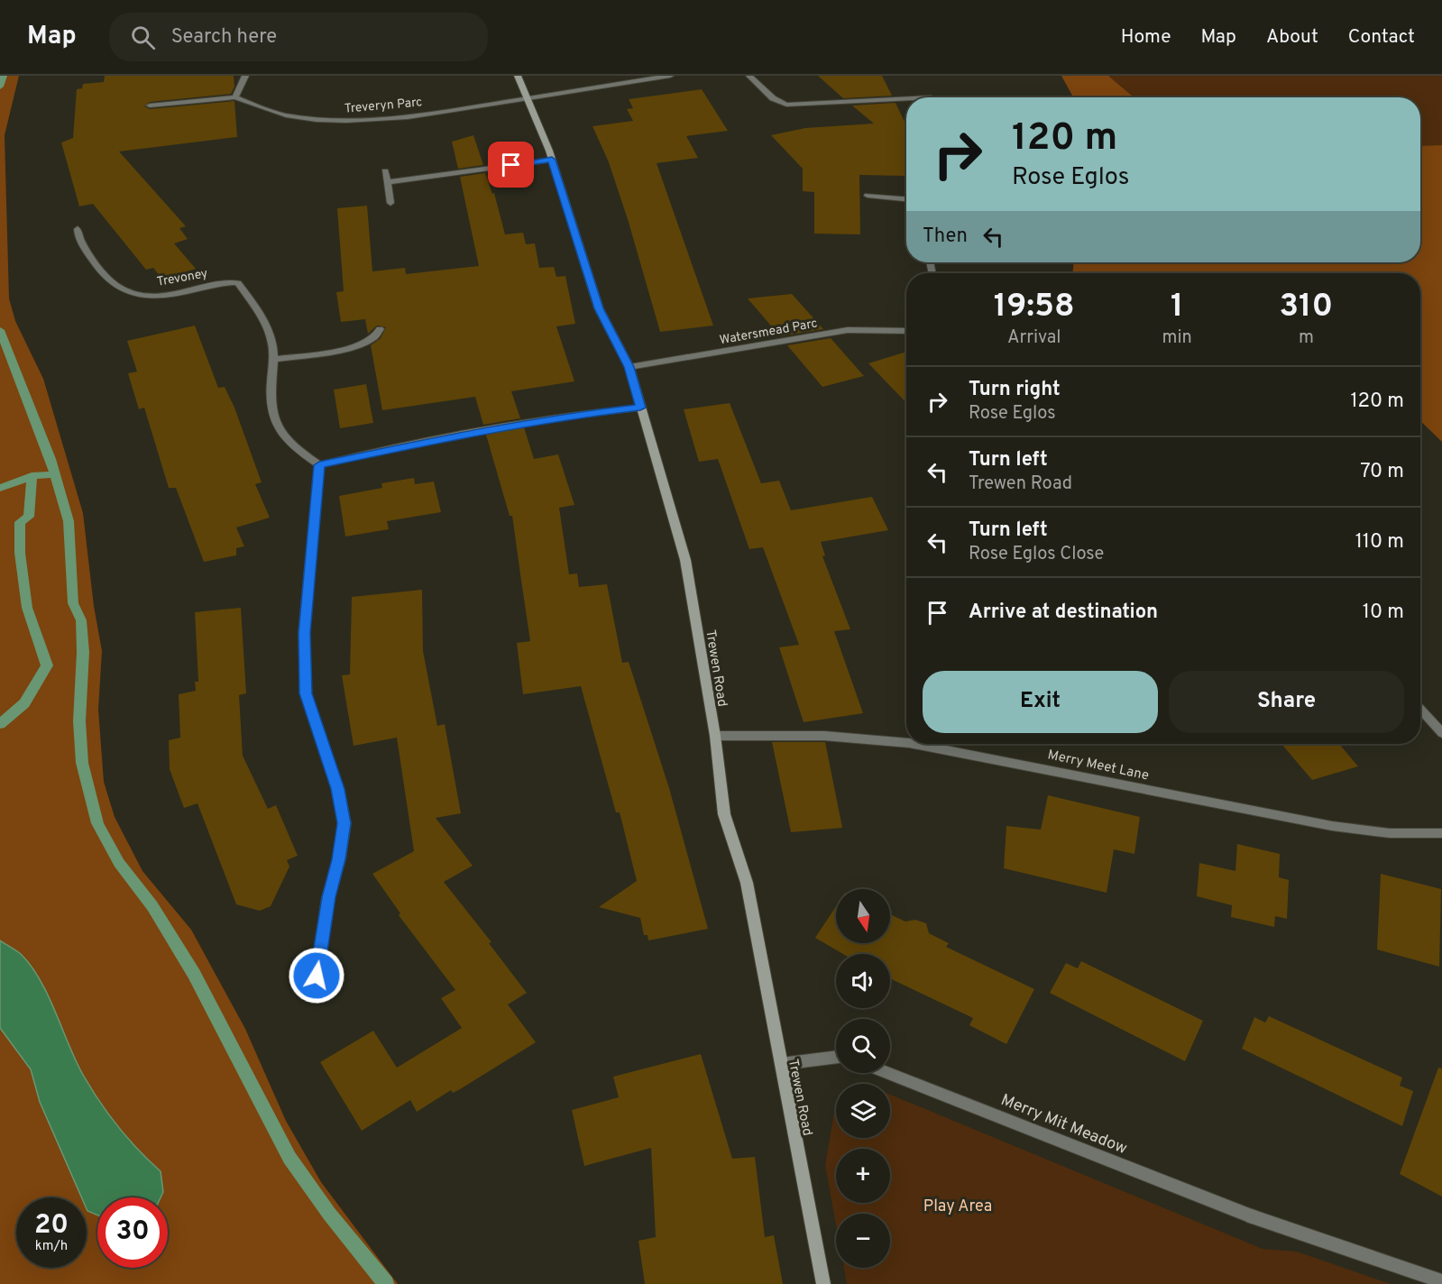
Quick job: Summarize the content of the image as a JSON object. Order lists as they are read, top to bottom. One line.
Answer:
{"streets":{"street":["Treveryn Parc","Trevoney","Watersmead Parc","Trewen Road","Merry Meet Lane","Merry Mit Meadow"]},"crossings":[["Treveryn Parc","Trewen Road"],["Watersmead Parc","Trewen Road"],["Trewen Road","Merry Meet Lane"]],"parks":["Play Area"],"north":"bottom","page":{"header":"Map","search":"Search here","nav":["Home","Map","About","Contact"],"turn":["120 m","Rose Eglos"],"then":"Then","eta":["19:58","Arrival","1","min","310","m"],"list":[{"name":"Turn right","note":"Rose Eglos","value":"120 m"},{"name":"Turn left","note":"Trewen Road","value":"70 m"},{"name":"Turn left","note":"Rose Eglos Close","value":"110 m"},{"name":"Arrive at destination","value":"10 m"}],"buttons":["Exit","Share"],"map_buttons":["+","−"],"speed":"20 km/h","limit":"30"}}
